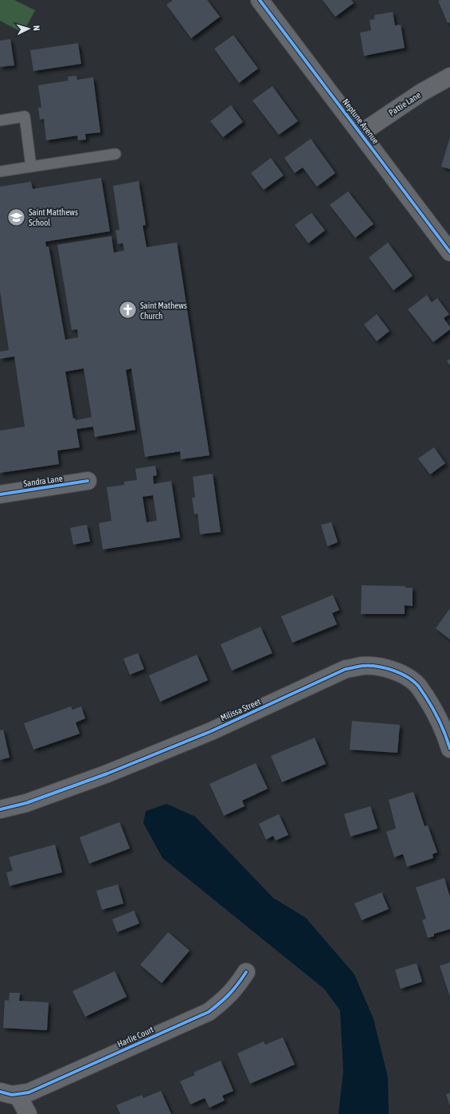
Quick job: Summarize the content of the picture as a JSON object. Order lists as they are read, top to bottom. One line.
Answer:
{"streets":{"street":["Pattie Lane","Neptune Avenue","Sandra Lane","Milissa Street","Harlie Court"]},"crossings":[["Pattie Lane","Neptune Avenue"]],"places":{"school or university":["Saint Matthews School"],"church":["Saint Mathews Church"]},"north":"right"}
